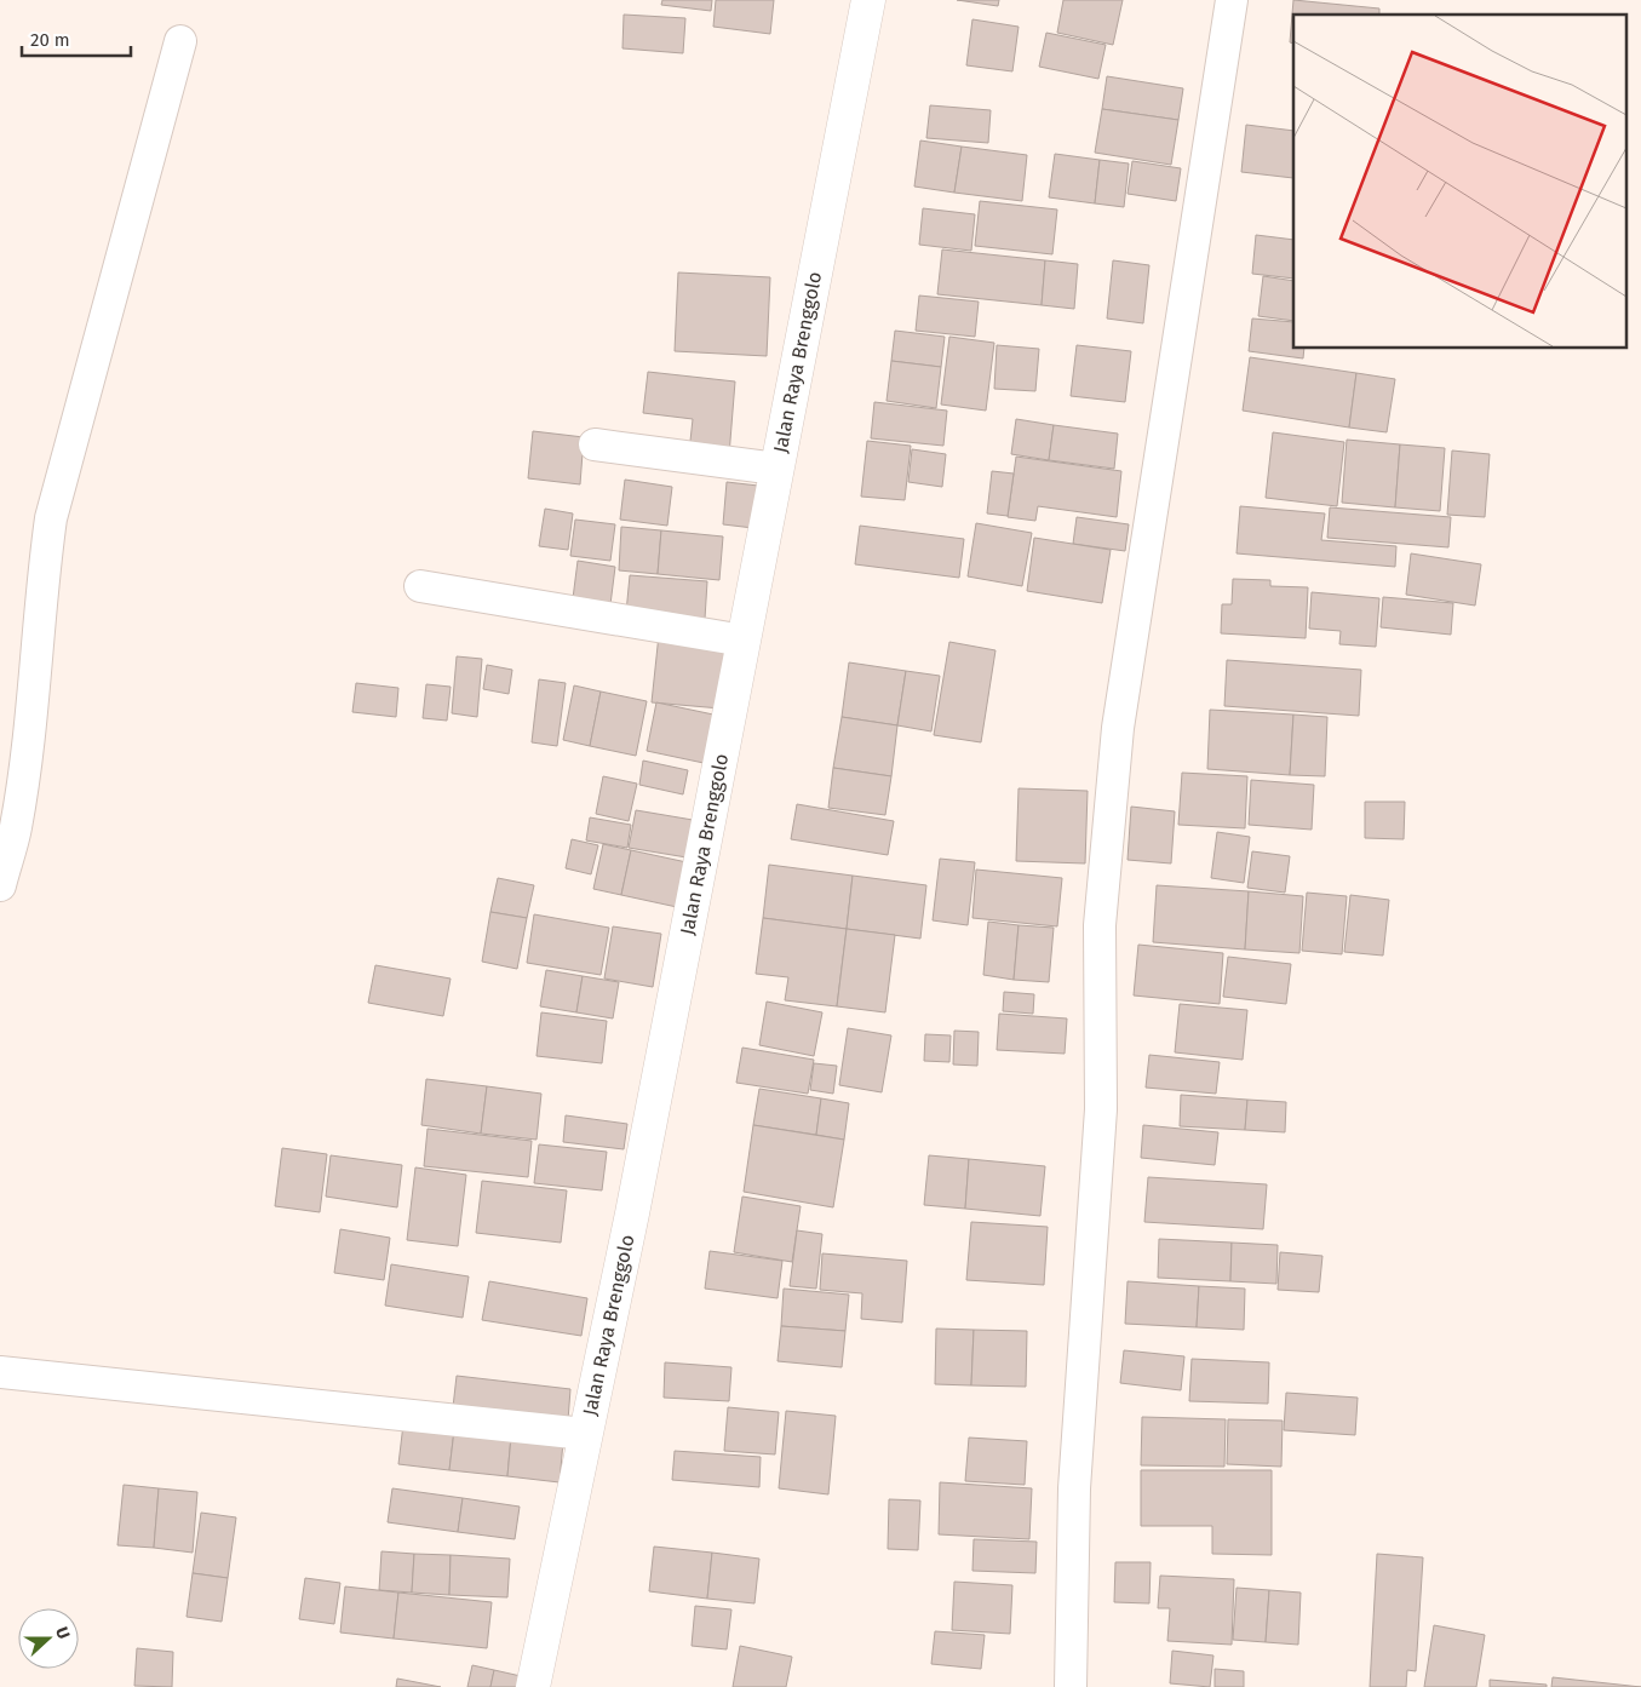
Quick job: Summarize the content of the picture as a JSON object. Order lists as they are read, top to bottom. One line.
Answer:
{"streets":{"main road":["Jalan Raya Brenggolo"]},"scale_bar":"20 m","north":"right"}
